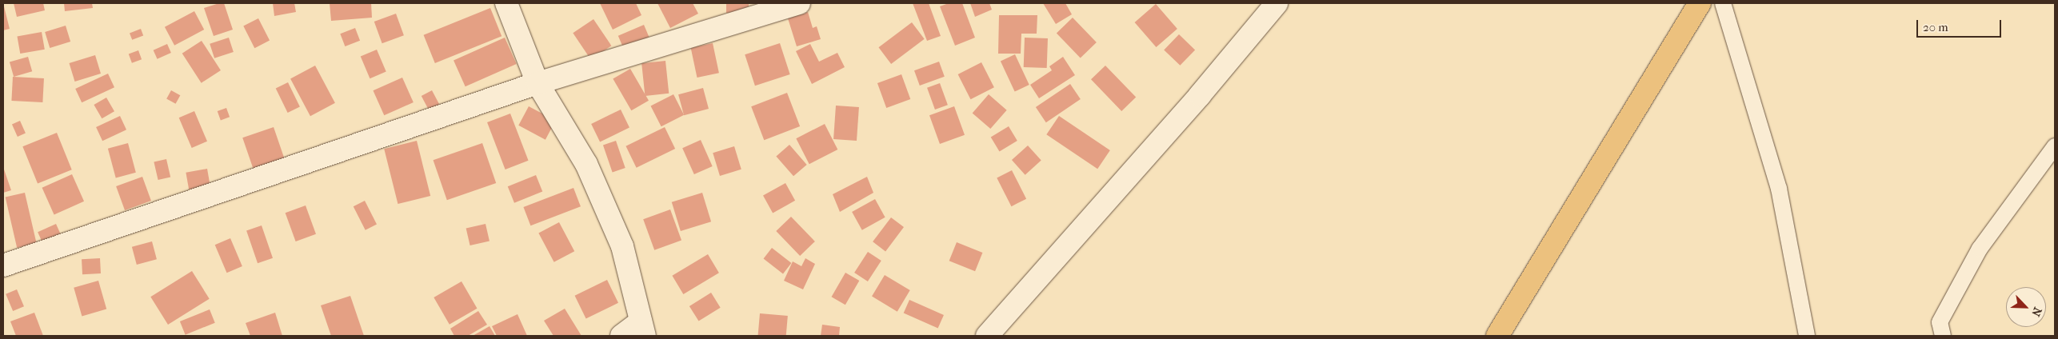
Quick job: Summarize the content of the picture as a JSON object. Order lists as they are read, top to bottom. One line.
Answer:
{"scale_bar":"20 m","north":"bottom right"}
